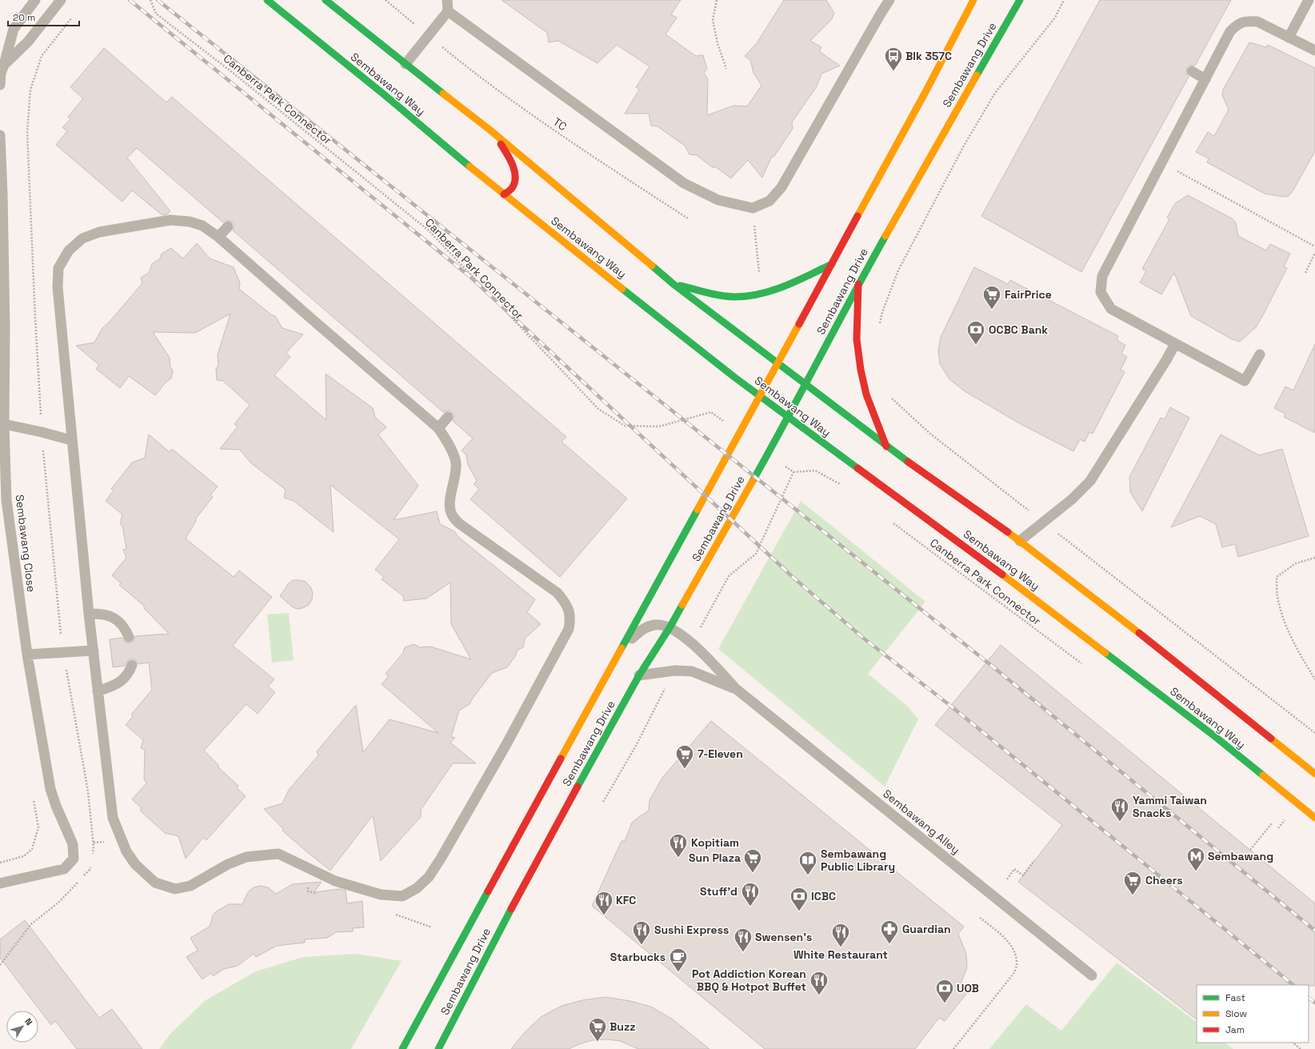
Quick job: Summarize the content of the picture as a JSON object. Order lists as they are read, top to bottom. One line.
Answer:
{"streets":{"main road":["Sembawang Drive","Sembawang Way"],"lane":["Sembawang Close","Sembawang Alley"],"path":["Canberra Park Connector","TC"]},"crossings":[["Sembawang Drive","Sembawang Way"],["Sembawang Drive","Sembawang Alley"]],"places":{"bus stop":["Blk 357C"],"supermarket":["FairPrice","7-Eleven","Sun Plaza","Cheers","Buzz"],"bank":["OCBC Bank","ICBC","UOB"],"restaurant":["Yammi Taiwan Snacks","Kopitiam","Stuff'd","KFC","Sushi Express","White Restaurant","Swensen's","Pot Addiction Korean BBQ & Hotpot Buffet"],"metro station":["Sembawang"],"library":["Sembawang Public Library"],"pharmacy":["Guardian"],"cafe":["Starbucks"]},"legend":["Fast","Slow","Jam"],"scale_bar":"20 m","north":"top right"}
